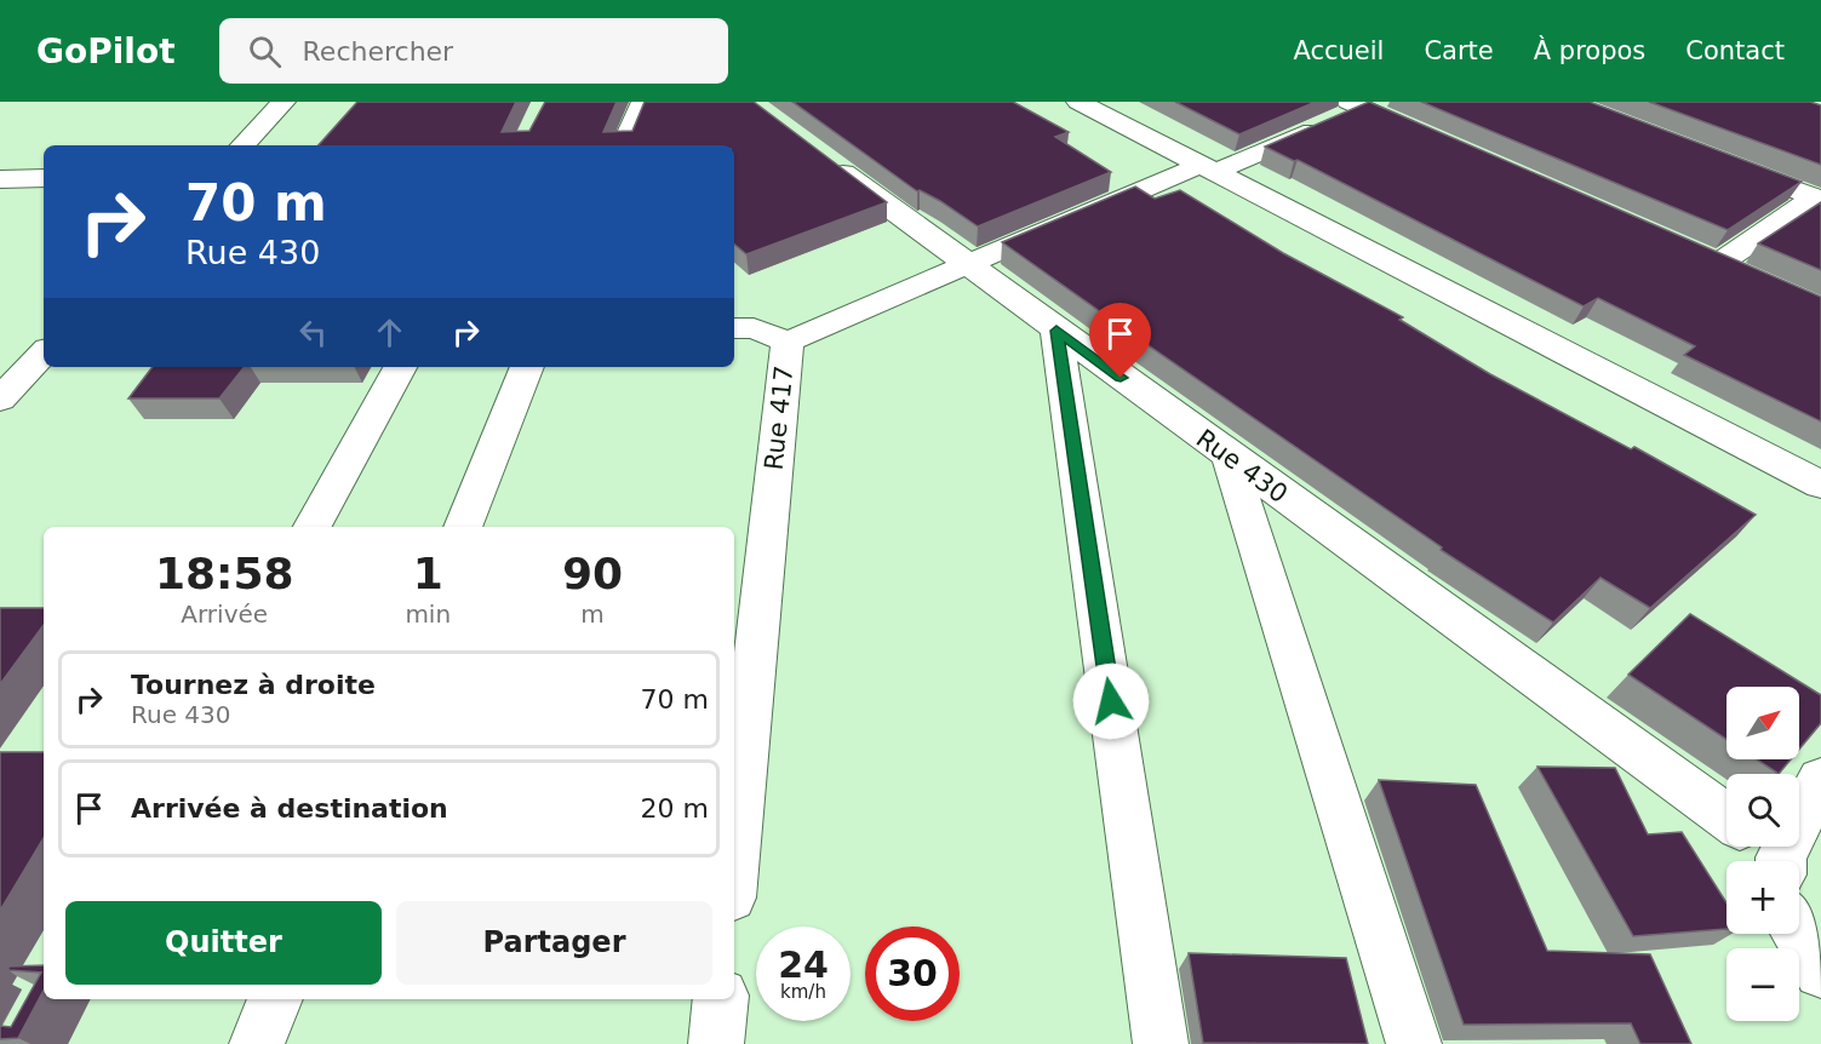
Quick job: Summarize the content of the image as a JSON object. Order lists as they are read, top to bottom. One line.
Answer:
{"streets":{"street":["Rue 417","Rue 430"]},"crossings":[["Rue 417","Rue 430"]],"north":"top right","page":{"header":"GoPilot","search":"Rechercher","nav":["Accueil","Carte","À propos","Contact"],"turn":["70 m","Rue 430"],"eta":["18:58","Arrivée","1","min","90","m"],"list":[{"name":"Tournez à droite","note":"Rue 430","value":"70 m"},{"name":"Arrivée à destination","value":"20 m"}],"map_buttons":["+","−"],"buttons":["Quitter","Partager"],"speed":"24 km/h","limit":"30"}}
